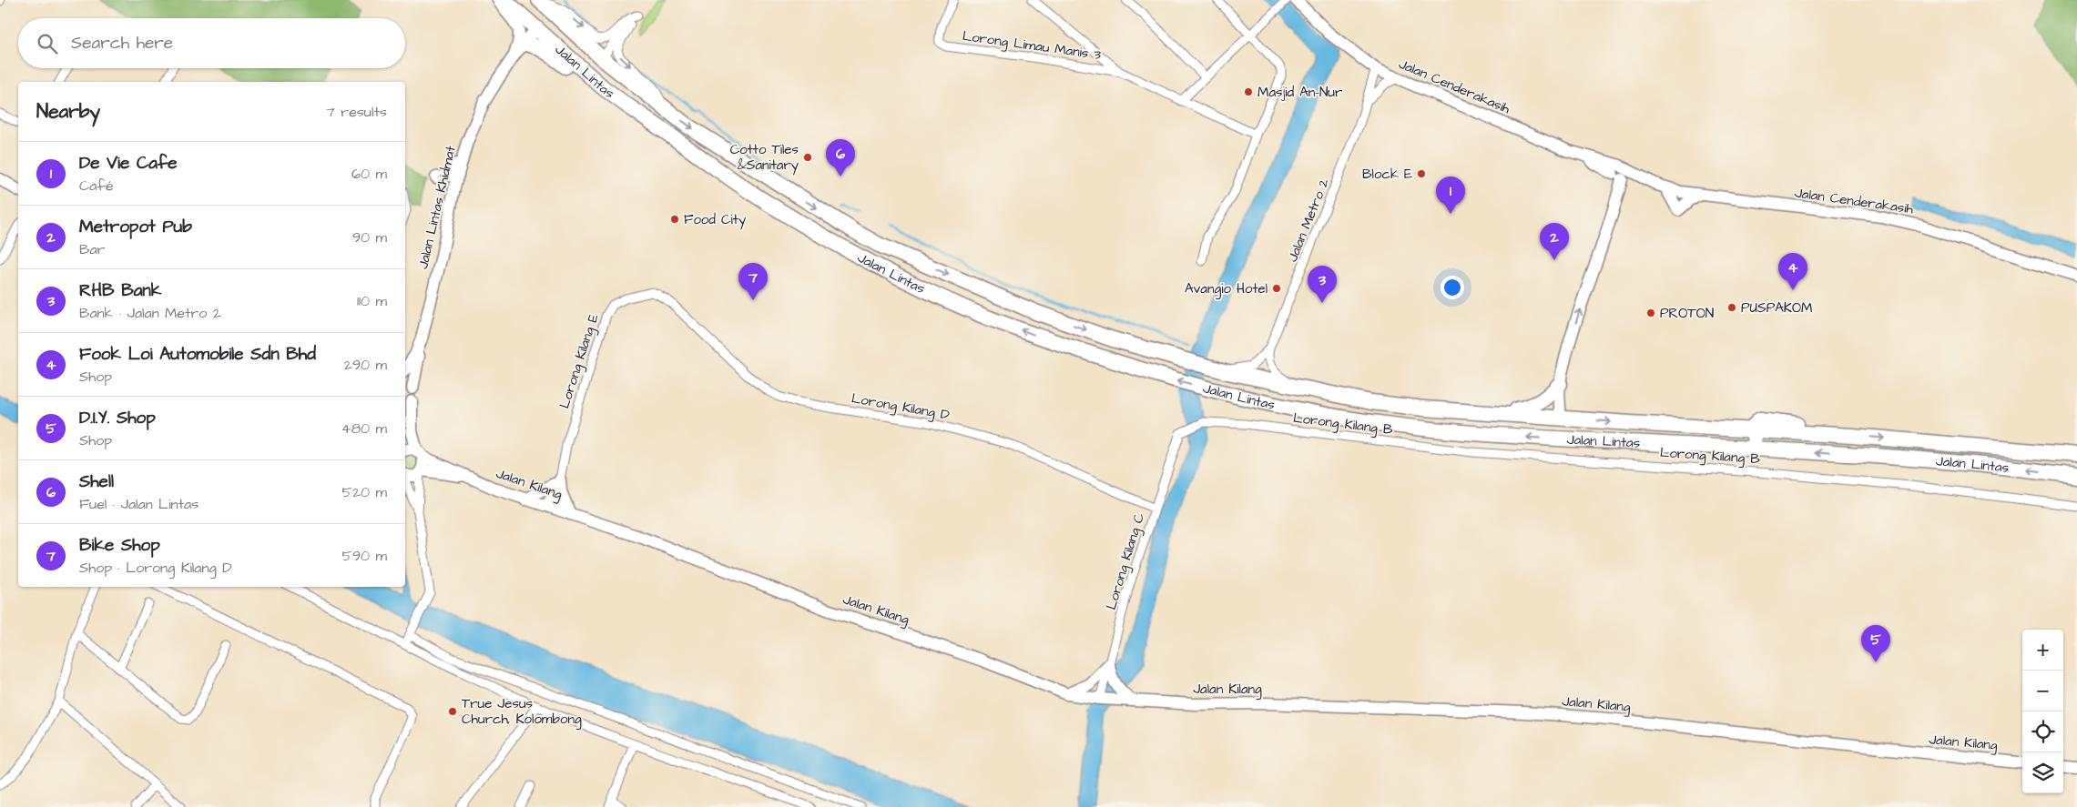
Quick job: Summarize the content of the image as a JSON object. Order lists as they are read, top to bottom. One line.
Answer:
{"streets":{"highway":["Jalan Lintas"],"street":["Lorong Limau Manis 3","Jalan Cenderakasih","Jalan Lintas Khidmat","Jalan Metro 2","Lorong Kilang E","Lorong Kilang D","Lorong Kilang B","Jalan Kilang","Lorong Kilang C"]},"crossings":[["Jalan Lintas","Jalan Lintas Khidmat"],["Jalan Lintas","Jalan Metro 2"],["Jalan Cenderakasih","Jalan Metro 2"],["Lorong Kilang E","Lorong Kilang D"],["Lorong Kilang E","Jalan Kilang"],["Lorong Kilang D","Lorong Kilang C"],["Lorong Kilang B","Lorong Kilang C"],["Jalan Kilang","Lorong Kilang C"]],"places":["Masjid An-Nur","Cotto Tiles &Sanitary","Block E","Food City","Avangio Hotel","PUSPAKOM","PROTON","True Jesus Church, Kolombong"],"page":{"search":"Search here","heading":["Nearby","7 results"],"pins":["6","1","2","4","7","3","5"],"list":[{"mark":"1","name":"De Vie Cafe","note":"Café","value":"60 m"},{"mark":"2","name":"Metropot Pub","note":"Bar","value":"90 m"},{"mark":"3","name":"RHB Bank","note":"Bank · Jalan Metro 2","value":"110 m"},{"mark":"4","name":"Fook Loi Automobile Sdn Bhd","note":"Shop","value":"290 m"},{"mark":"5","name":"D.I.Y. Shop","note":"Shop","value":"480 m"},{"mark":"6","name":"Shell","note":"Fuel · Jalan Lintas","value":"520 m"},{"mark":"7","name":"Bike Shop","note":"Shop · Lorong Kilang D","value":"590 m"}],"map_buttons":["+","−"]}}
